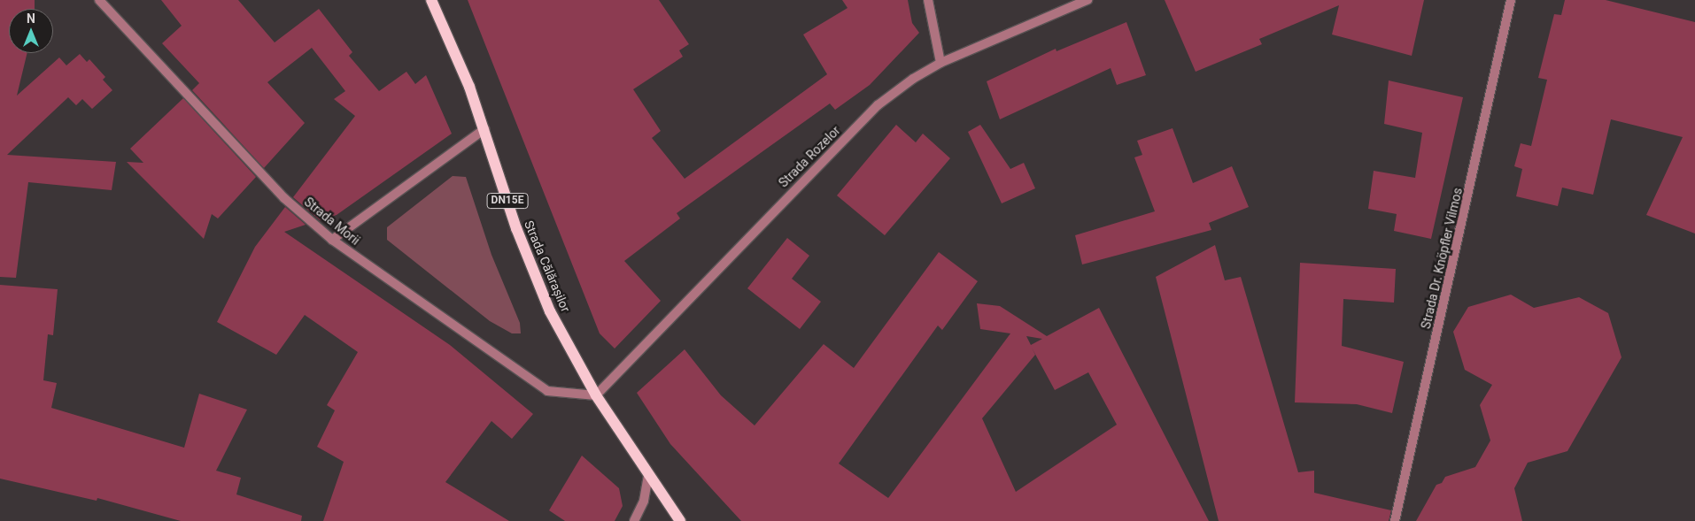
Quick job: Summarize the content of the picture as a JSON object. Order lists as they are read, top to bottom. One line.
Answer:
{"streets":{"main road":["DN15E","Strada Călărașilor"],"street":["Strada Rozelor","Strada Morii","Strada Dr. Knöpfler Vilmos"]},"crossings":[["Strada Rozelor","Strada Morii"],["Strada Rozelor","Strada Călărașilor"],["Strada Morii","Strada Călărașilor"]],"north":"top"}
